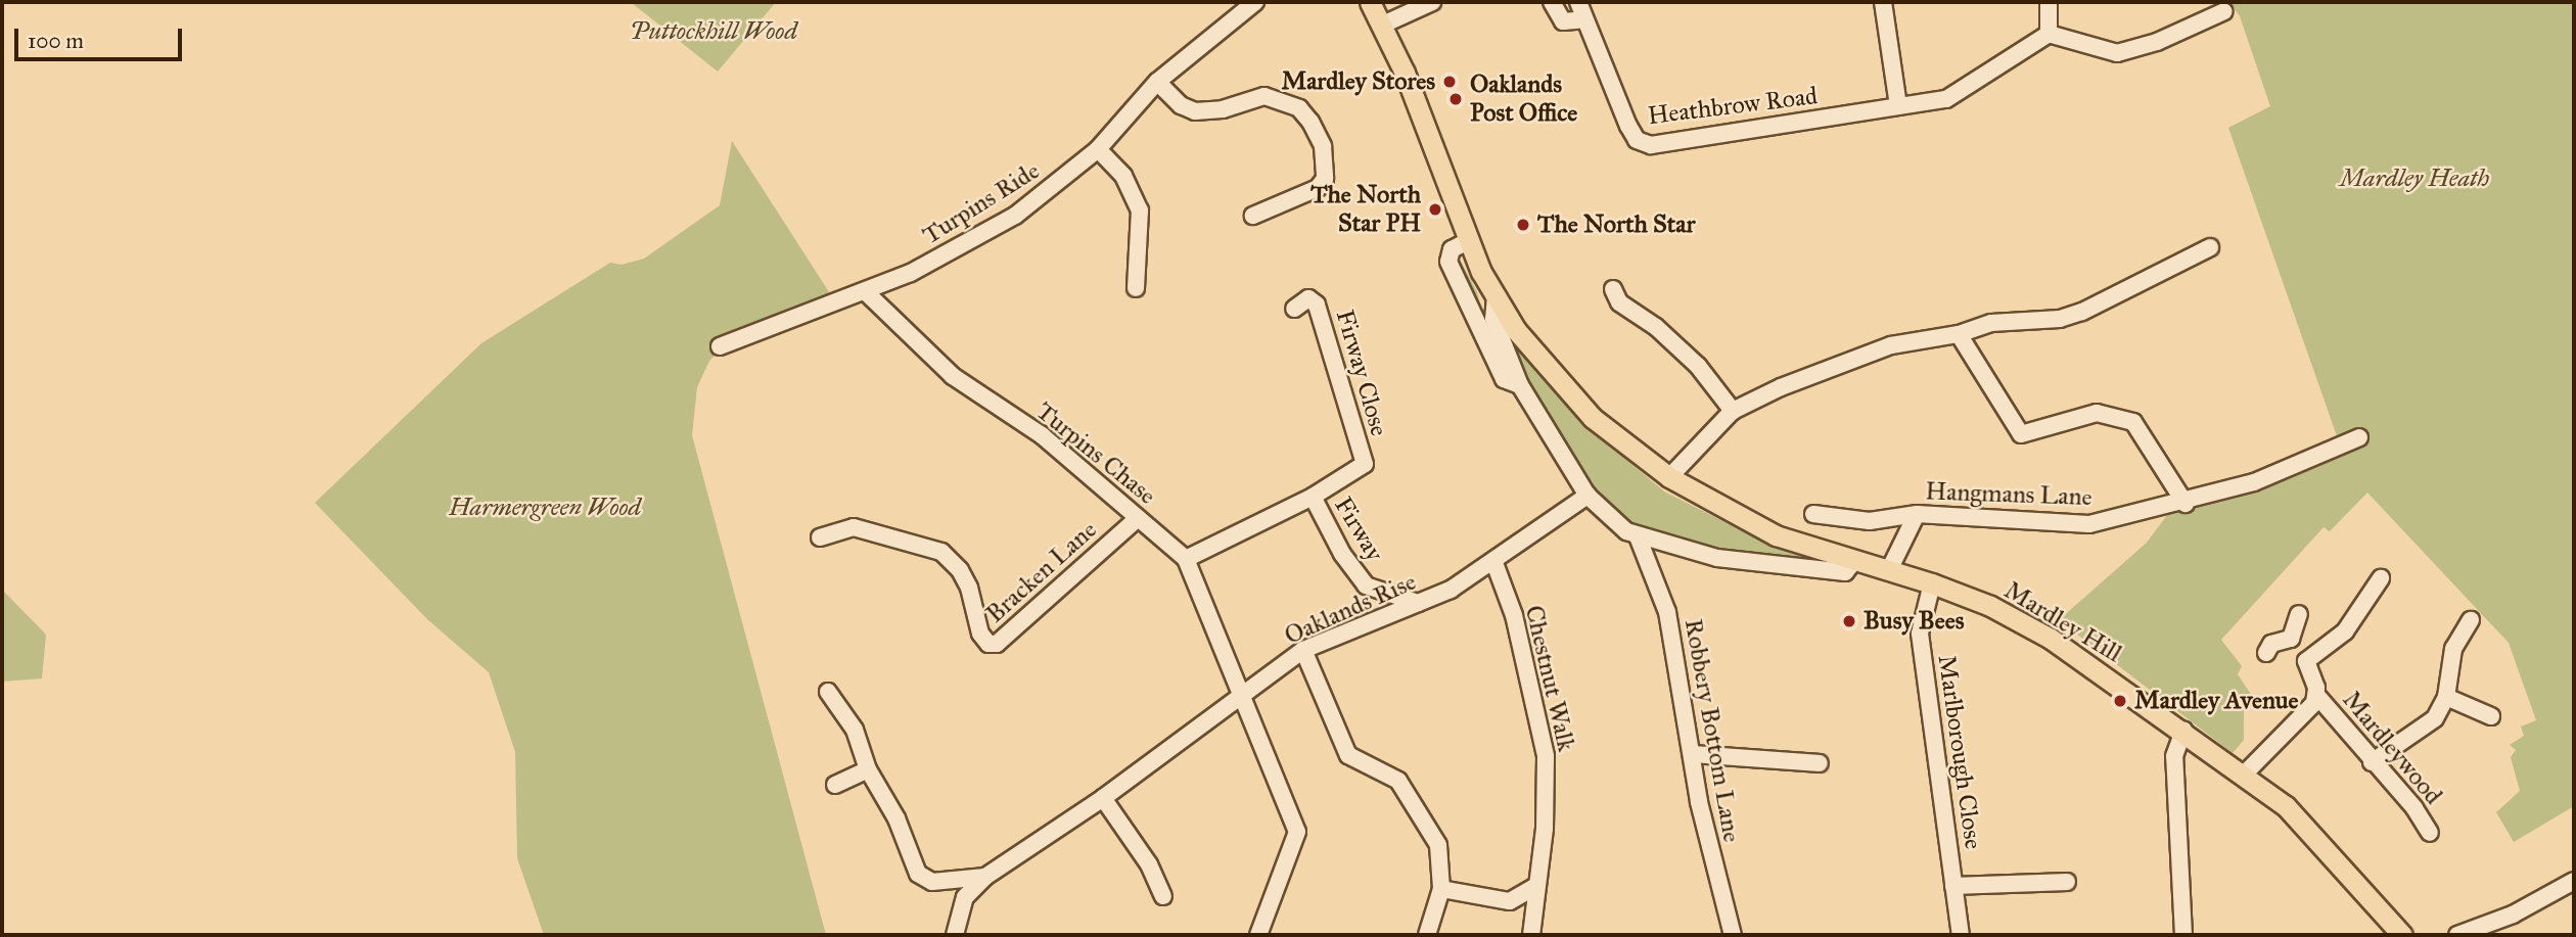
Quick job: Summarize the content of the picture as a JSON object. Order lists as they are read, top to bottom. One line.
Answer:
{"streets":{"main road":["Mardley Hill"],"street":["Heathbrow Road","Turpins Ride","Firway Close","Turpins Chase","Hangmans Lane","Firway","Bracken Lane","Oaklands Rise","Chestnut Walk","Robbery Bottom Lane","Mardleywood","Marlborough Close"]},"crossings":[["Turpins Ride","Turpins Chase"],["Firway Close","Firway"],["Turpins Chase","Firway"],["Turpins Chase","Bracken Lane"],["Turpins Chase","Oaklands Rise"],["Firway","Oaklands Rise"],["Oaklands Rise","Chestnut Walk"],["Mardley Hill","Mardleywood"],["Mardley Hill","Marlborough Close"]],"parks":["Puttockhill Wood","Mardley Heath","Harmergreen Wood"],"places":["Mardley Stores","Oaklands Post Office","The North Star PH","The North Star","Busy Bees","Mardley Avenue"],"scale_bar":"100 m"}
